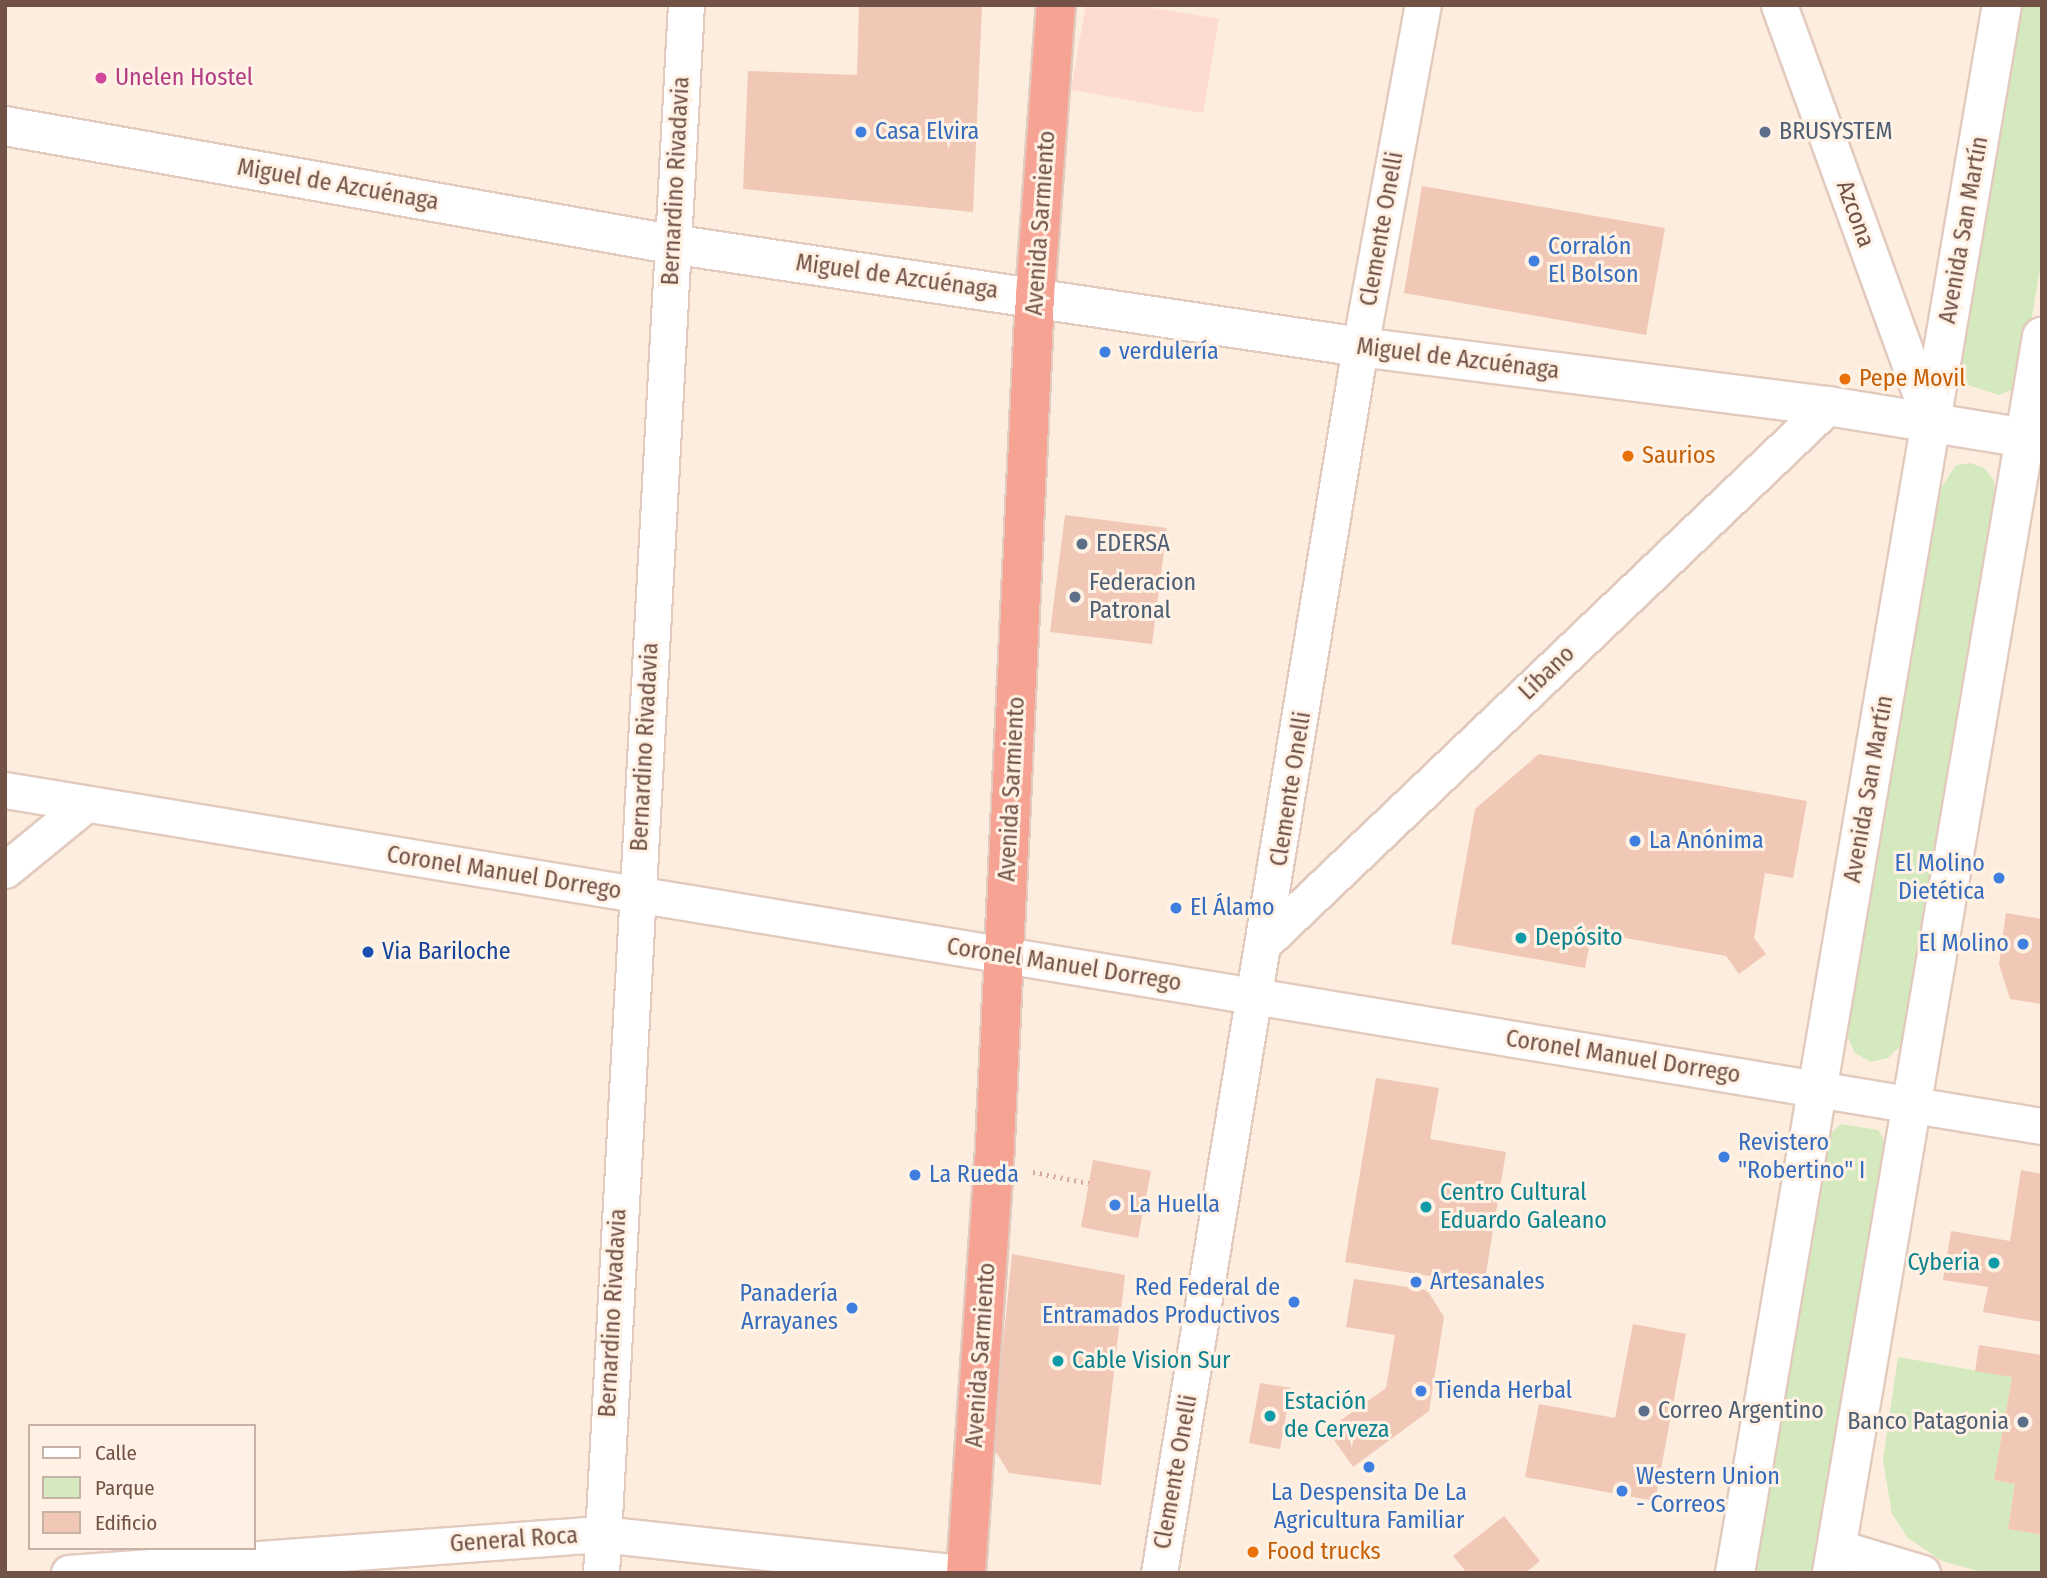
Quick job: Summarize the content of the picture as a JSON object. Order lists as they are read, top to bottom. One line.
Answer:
{"streets":{"highway":["Avenida Sarmiento"],"main road":["Miguel de Azcuénaga","Avenida San Martín"],"street":["Bernardino Rivadavia","Azcona","Clemente Onelli","Líbano","Coronel Manuel Dorrego","General Roca"]},"crossings":[["Bernardino Rivadavia","Miguel de Azcuénaga"],["Bernardino Rivadavia","Coronel Manuel Dorrego"],["Bernardino Rivadavia","General Roca"],["Miguel de Azcuénaga","Azcona"],["Miguel de Azcuénaga","Avenida Sarmiento"],["Miguel de Azcuénaga","Clemente Onelli"],["Miguel de Azcuénaga","Avenida San Martín"],["Miguel de Azcuénaga","Líbano"],["Azcona","Avenida San Martín"],["Avenida Sarmiento","Coronel Manuel Dorrego"],["Clemente Onelli","Líbano"],["Clemente Onelli","Coronel Manuel Dorrego"],["Avenida San Martín","Coronel Manuel Dorrego"]],"places":["Unelen Hostel","Casa Elvira","BRUSYSTEM","Corralón El Bolson","verdulería","Pepe Movil","Saurios","EDERSA","Federacion Patronal","La Anónima","El Molino Dietética","El Álamo","Depósito","El Molino","Via Bariloche","Revistero \"Robertino\" I","La Rueda","La Huella","Centro Cultural Eduardo Galeano","Cyberia","Artesanales","Red Federal de Entramados Productivos","Panadería Arrayanes","Cable Vision Sur","Tienda Herbal","Correo Argentino","Estación de Cerveza","Banco Patagonia","La Despensita De La Agricultura Familiar","Western Union - Correos","Food trucks"],"legend":["Calle","Parque","Edificio"]}
